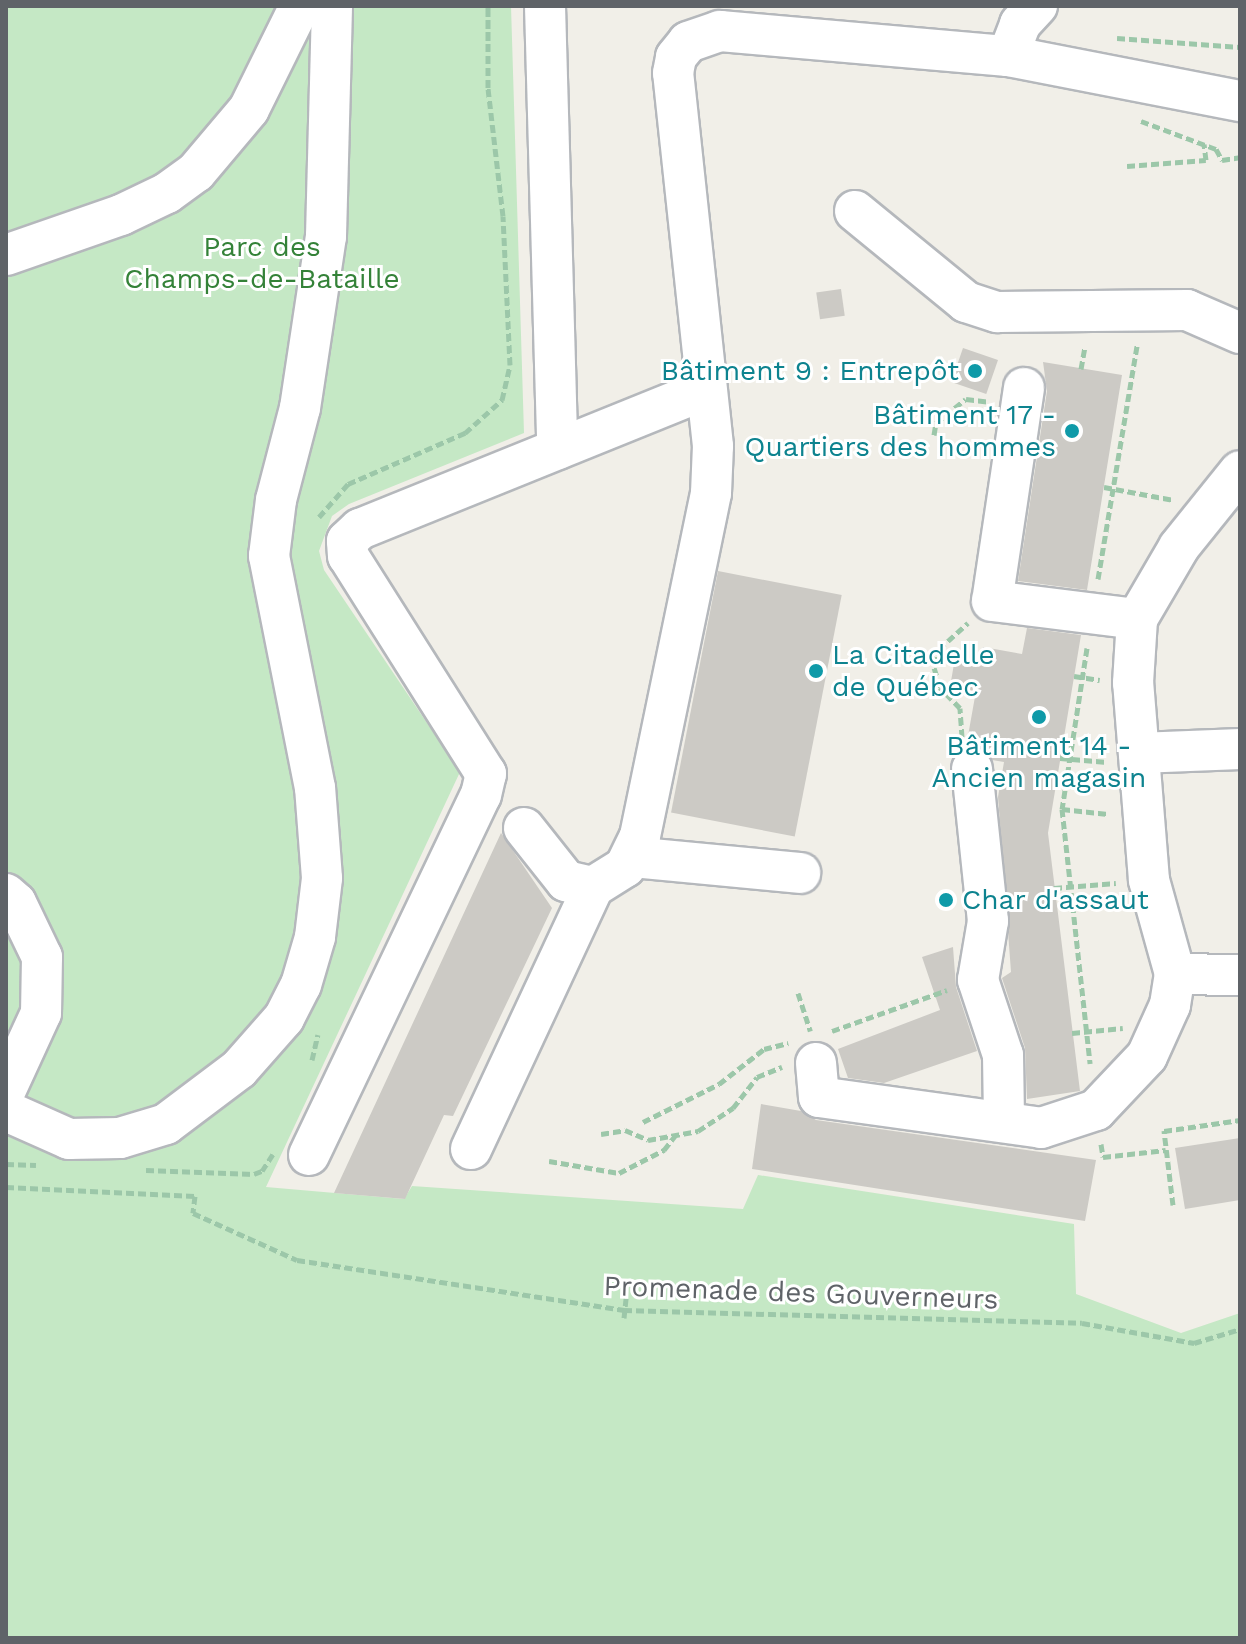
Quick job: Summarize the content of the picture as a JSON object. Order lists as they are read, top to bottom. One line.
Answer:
{"streets":{"path":["Promenade des Gouverneurs"]},"parks":["Parc des Champs-de-Bataille"],"places":["Bâtiment 9 : Entrepôt","Bâtiment 17 - Quartiers des hommes","La Citadelle de Québec","Bâtiment 14 - Ancien magasin","Char d'assaut"]}
